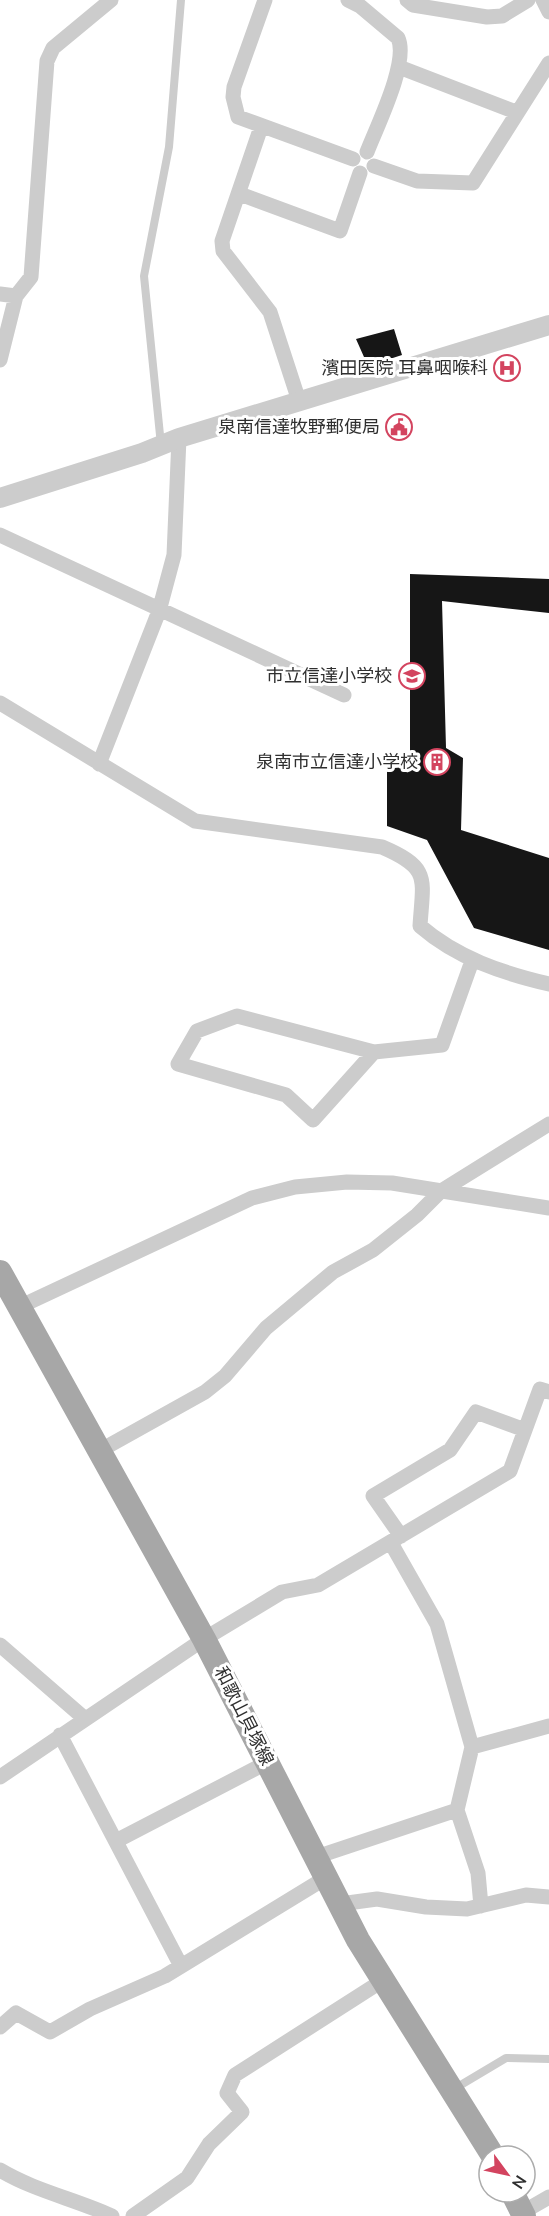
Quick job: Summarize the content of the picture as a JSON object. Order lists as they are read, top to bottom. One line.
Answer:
{"streets":{"main road":["和歌山貝塚線"]},"places":{"hospital":["濱田医院 耳鼻咽喉科"],"public building":["泉南信達牧野郵便局"],"school or university":["市立信達小学校"],"building":["泉南市立信達小学校"]},"north":"bottom right"}
